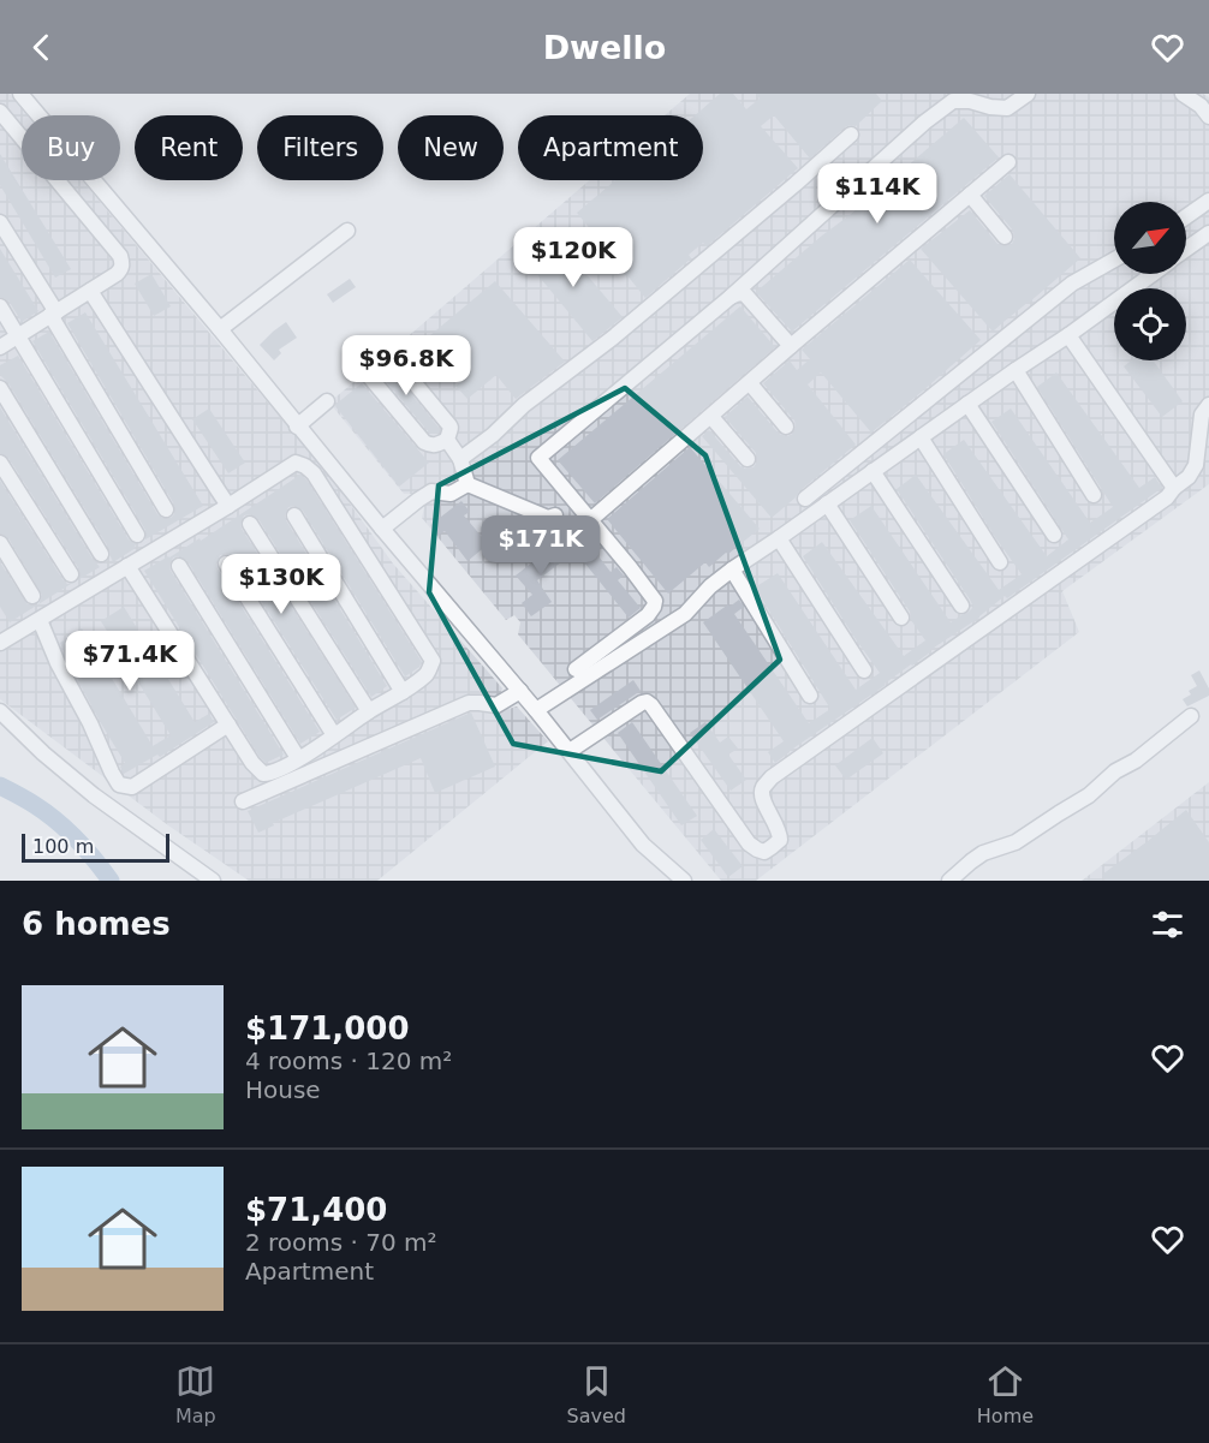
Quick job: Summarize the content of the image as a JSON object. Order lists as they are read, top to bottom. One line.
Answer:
{"scale_bar":"100 m","north":"top right","page":{"header":"Dwello","chip":["Buy","Rent","Filters","New","Apartment"],"price":["$114K","$120K","$96.8K","$171K","$130K","$71.4K"],"scale":"100 m","heading":"6 homes","list":[{"name":"$171,000","note":"4 rooms · 120 m² · House"},{"name":"$71,400","note":"2 rooms · 70 m² · Apartment"}],"tabs":["Map","Saved","Home"]}}
